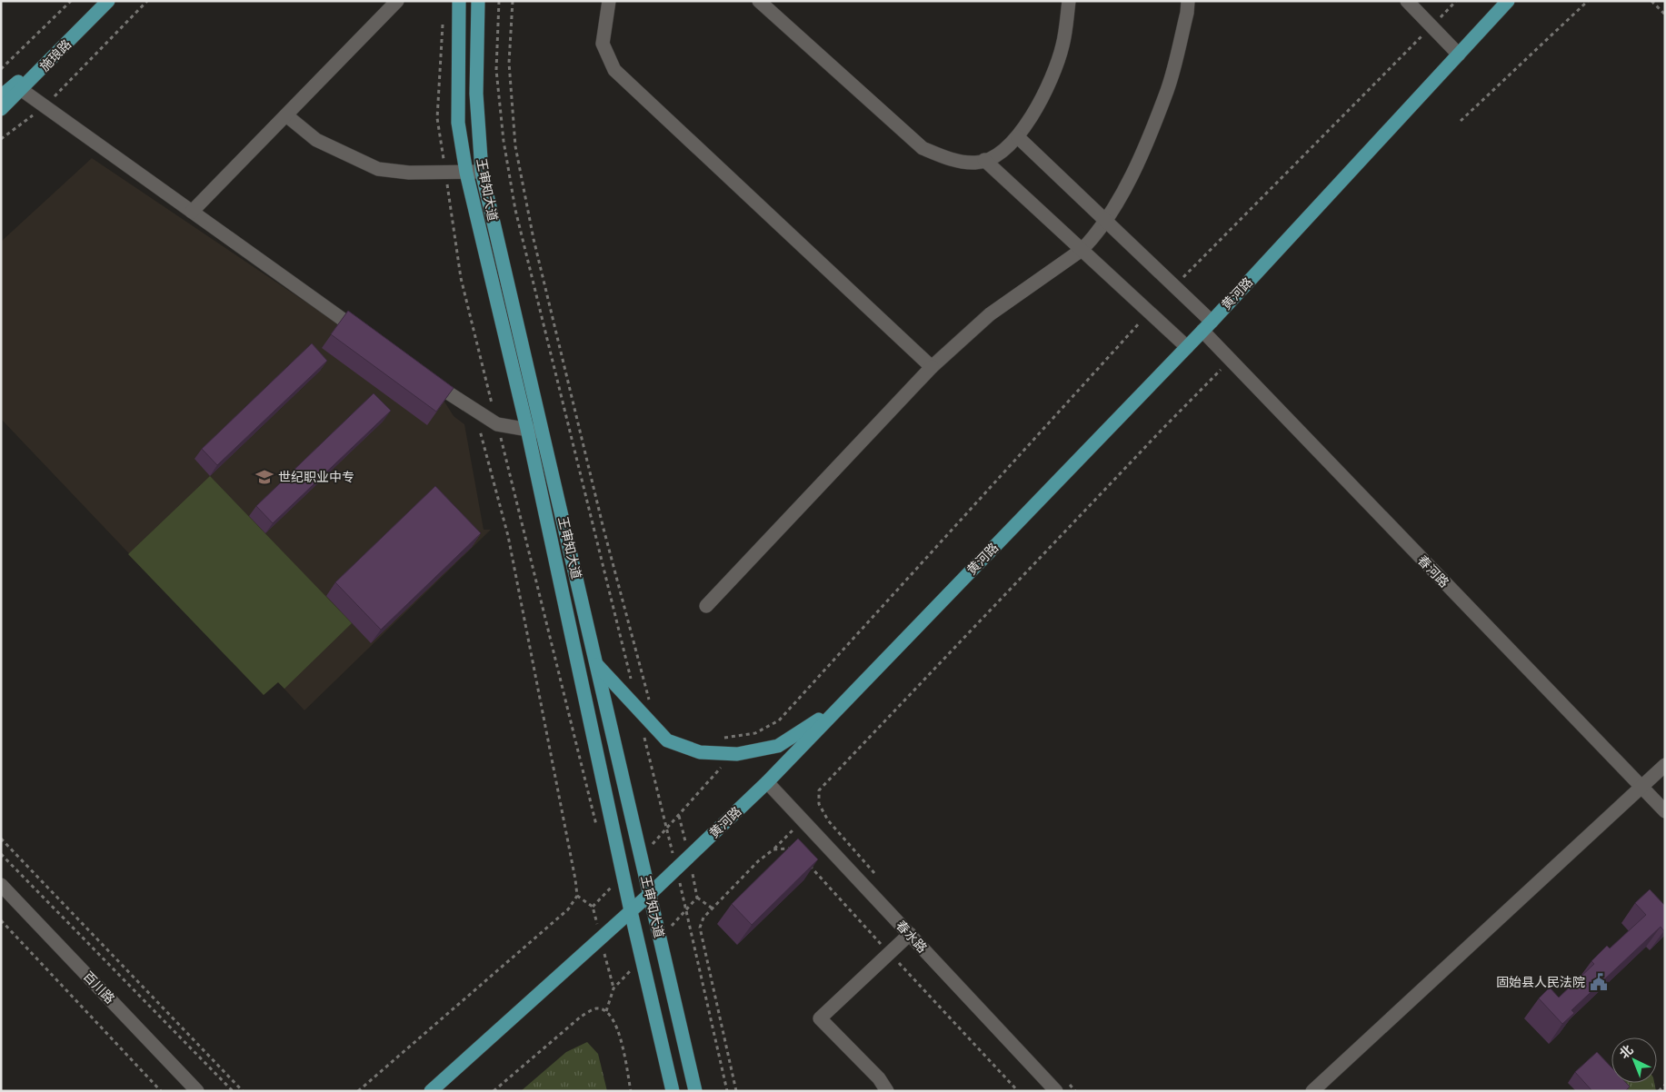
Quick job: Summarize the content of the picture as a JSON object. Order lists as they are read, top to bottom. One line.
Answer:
{"streets":{"main road":["施琅路","王审知大道","黄河路"],"street":["春河路","春水路","百川路"]},"crossings":[["王审知大道","黄河路"],["黄河路","春河路"],["黄河路","春水路"]],"places":{"school or university":["世纪职业中专"],"public building":["固始县人民法院"]},"north":"top left"}
